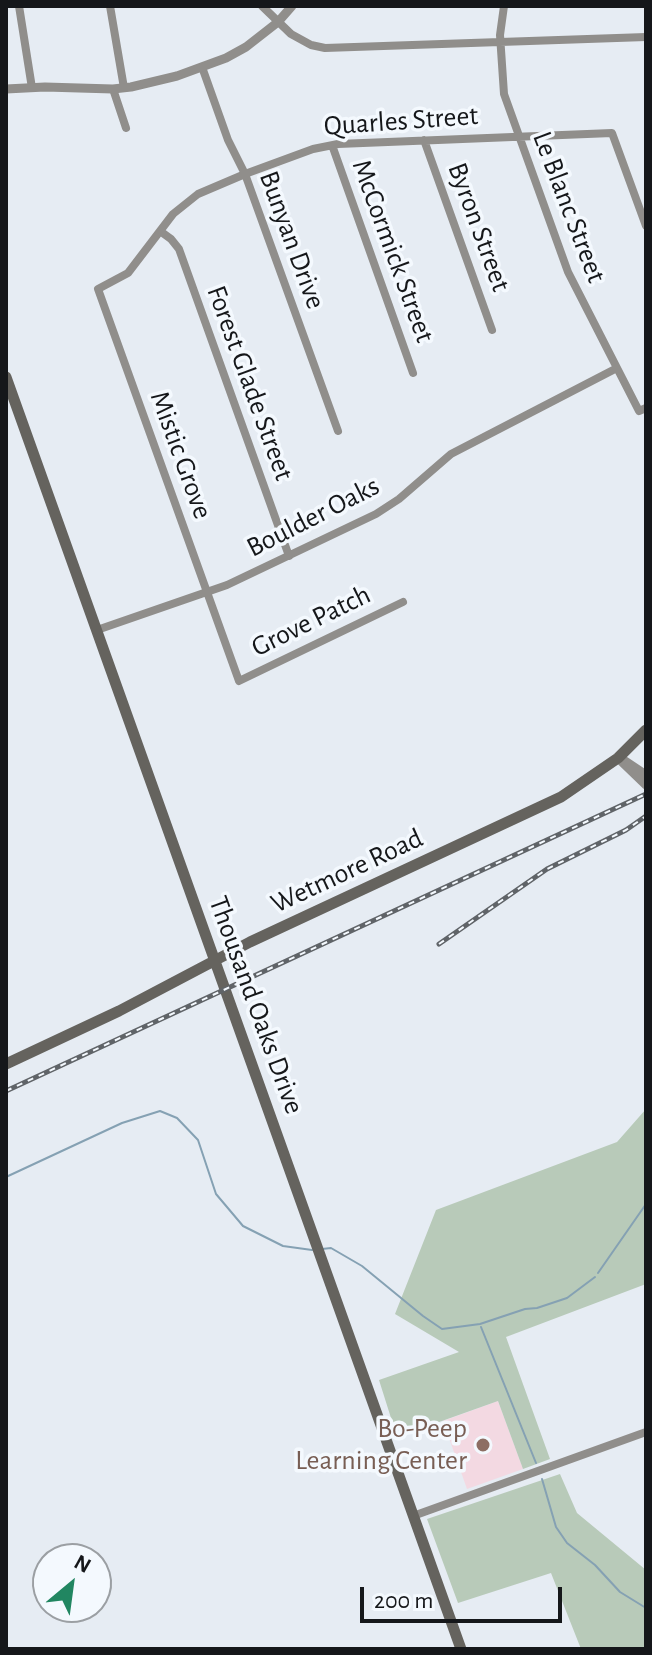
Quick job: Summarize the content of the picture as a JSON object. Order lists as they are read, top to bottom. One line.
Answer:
{"streets":{"main road":["Wetmore Road","Thousand Oaks Drive"],"street":["Quarles Street","Le Blanc Street","Byron Street","Bunyan Drive","McCormick Street","Forest Glade Street","Mistic Grove","Boulder Oaks","Grove Patch"]},"crossings":[["Quarles Street","Le Blanc Street"],["Quarles Street","Byron Street"],["Quarles Street","Bunyan Drive"],["Quarles Street","McCormick Street"],["Quarles Street","Forest Glade Street"],["Quarles Street","Mistic Grove"],["Le Blanc Street","Boulder Oaks"],["Forest Glade Street","Boulder Oaks"],["Mistic Grove","Boulder Oaks"],["Mistic Grove","Grove Patch"],["Boulder Oaks","Thousand Oaks Drive"],["Wetmore Road","Thousand Oaks Drive"]],"places":["Bo-Peep Learning Center"],"scale_bar":"200 m","north":"top right"}
